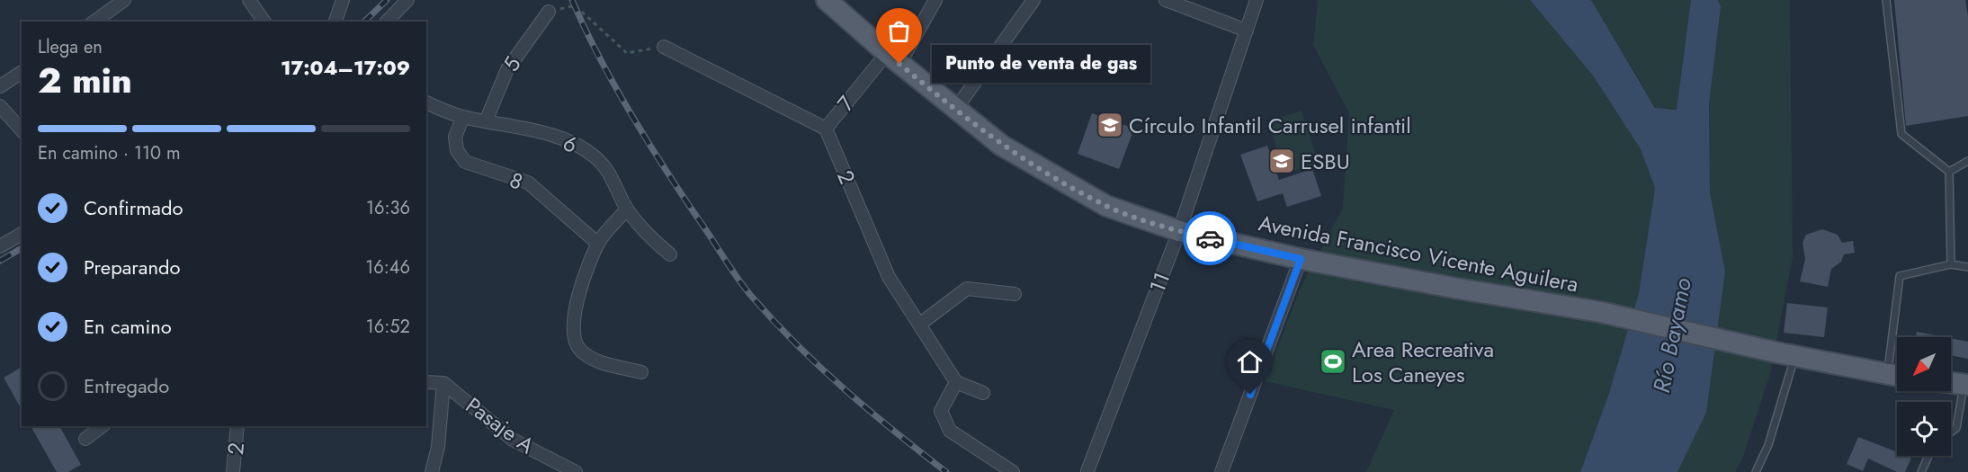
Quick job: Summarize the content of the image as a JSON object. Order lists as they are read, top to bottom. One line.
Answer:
{"streets":{"main road":["Avenida Francisco Vicente Aguilera"],"street":["5","7","6","2","8","11","Pasaje A"]},"crossings":[["5","6"],["7","2"],["7","Avenida Francisco Vicente Aguilera"],["6","8"],["Avenida Francisco Vicente Aguilera","11"]],"water":["Río Bayamo"],"places":{"other":["Punto de venta de gas"],"school or university":["Círculo Infantil Carrusel infantil","ESBU"],"sports":["Area Recreativa Los Caneyes"]},"north":"bottom left","page":{"heading":["2 min","Llega en","17:04–17:09"],"bubble":"Punto de venta de gas","bar":"En camino · 110 m","list":[["Confirmado","16:36"],["Preparando","16:46"],["En camino","16:52"],"Entregado"]}}
